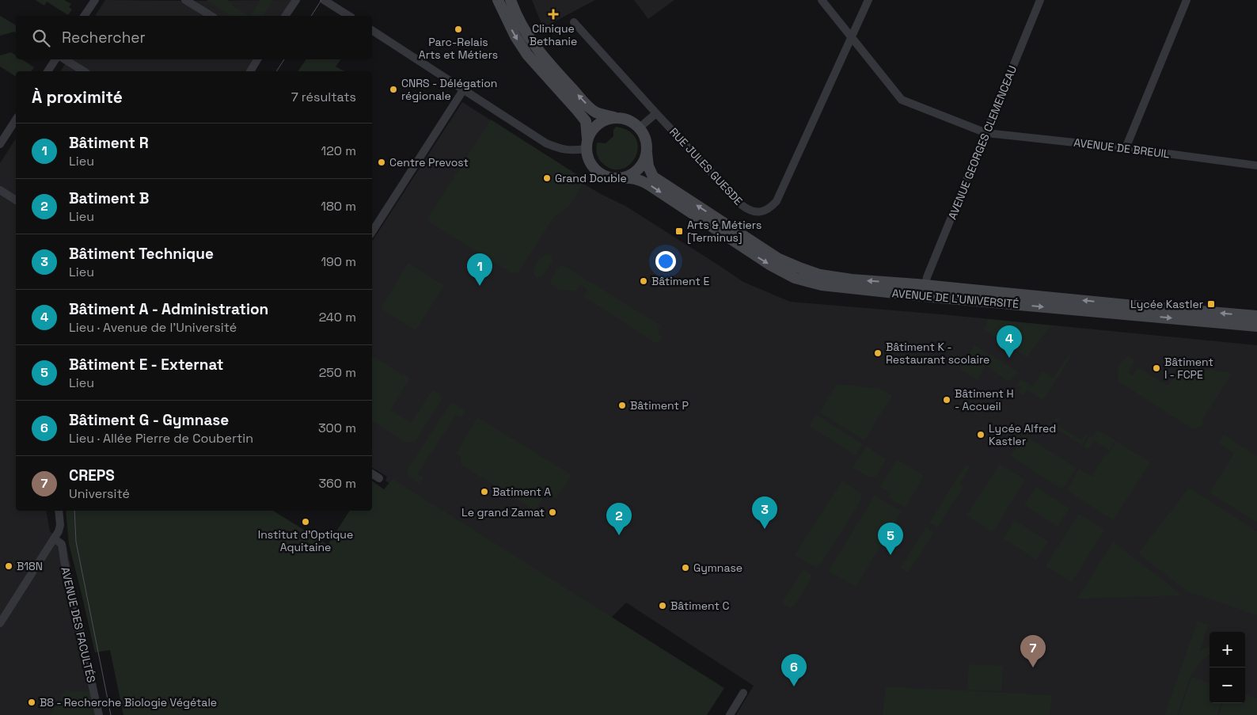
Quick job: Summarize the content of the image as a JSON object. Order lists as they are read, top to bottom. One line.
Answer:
{"streets":{"street":["AVENUE GEORGES CLEMENCEAU","AVENUE DE BREUIL","RUE JULES GUESDE","AVENUE DE L'UNIVERSITÉ","AVENUE DES FACULTÉS"]},"crossings":[["AVENUE GEORGES CLEMENCEAU","AVENUE DE BREUIL"],["AVENUE GEORGES CLEMENCEAU","AVENUE DE L'UNIVERSITÉ"],["AVENUE DE BREUIL","RUE JULES GUESDE"]],"places":{"health":["Clinique Bethanie"],"other":["Parc-Relais Arts et Métiers","CNRS - Délégation régionale","Centre Prevost","Grand Double","Bâtiment E","Bâtiment K - Restaurant scolaire","Bâtiment I - FCPE","Bâtiment H - Accueil","Bâtiment P","Lycée Alfred Kastler","Batiment A","Le grand Zamat","Institut d'Optique Aquitaine","B18N","Gymnase","Bâtiment C","B8 - Recherche Biologie Végétale"],"transit":["Arts & Métiers [Terminus]","Lycée Kastler"]},"page":{"search":"Rechercher","heading":["À proximité","7 résultats"],"list":[{"mark":"1","name":"Bâtiment R","note":"Lieu","value":"120 m"},{"mark":"2","name":"Batiment B","note":"Lieu","value":"180 m"},{"mark":"3","name":"Bâtiment Technique","note":"Lieu","value":"190 m"},{"mark":"4","name":"Bâtiment A - Administration","note":"Lieu · Avenue de l'Université","value":"240 m"},{"mark":"5","name":"Bâtiment E - Externat","note":"Lieu","value":"250 m"},{"mark":"6","name":"Bâtiment G - Gymnase","note":"Lieu · Allée Pierre de Coubertin","value":"300 m"},{"mark":"7","name":"CREPS","note":"Université","value":"360 m"}],"pins":["1","4","3","2","5","7","6"],"map_buttons":["+","−"]}}
